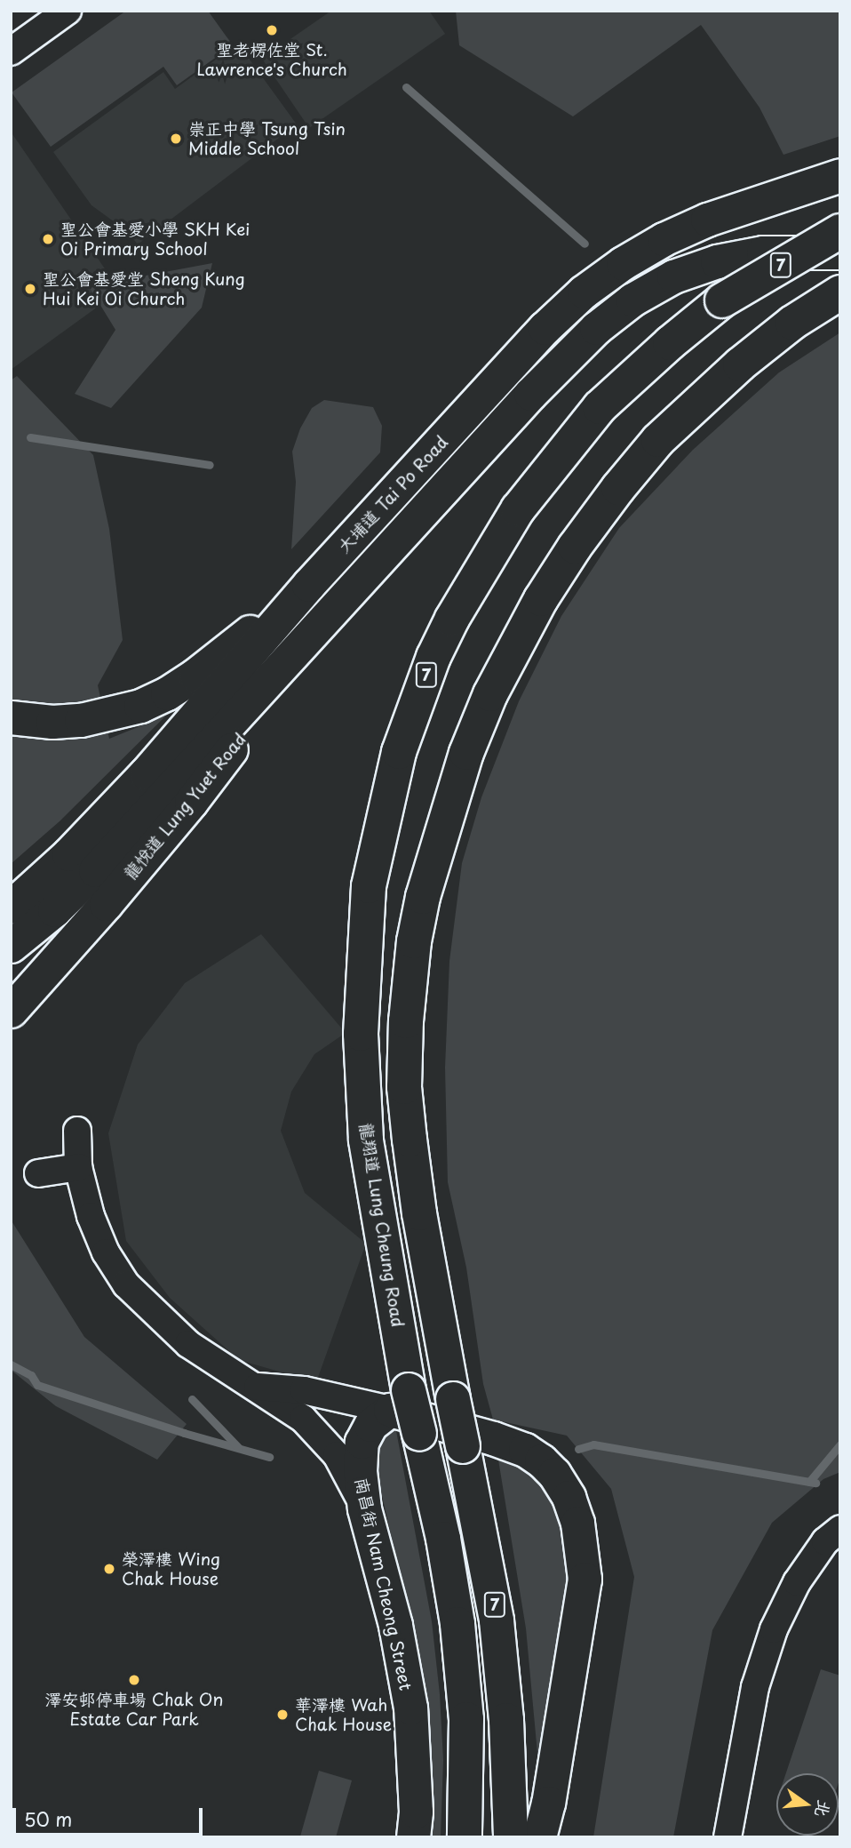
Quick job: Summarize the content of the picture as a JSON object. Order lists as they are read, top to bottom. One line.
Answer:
{"streets":{"highway":["7","龍翔道 Lung Cheung Road"],"main road":["大埔道 Tai Po Road","龍悅道 Lung Yuet Road","南昌街 Nam Cheong Street"]},"crossings":[["大埔道 Tai Po Road","龍悅道 Lung Yuet Road"],["龍翔道 Lung Cheung Road","南昌街 Nam Cheong Street"]],"places":["聖老楞佐堂 St. Lawrence's Church","崇正中學 Tsung Tsin Middle School","聖公會基愛小學 SKH Kei Oi Primary School","聖公會基愛堂 Sheng Kung Hui Kei Oi Church","榮澤樓 Wing Chak House","澤安邨停車場 Chak On Estate Car Park","華澤樓 Wah Chak House"],"scale_bar":"50 m","north":"right"}
